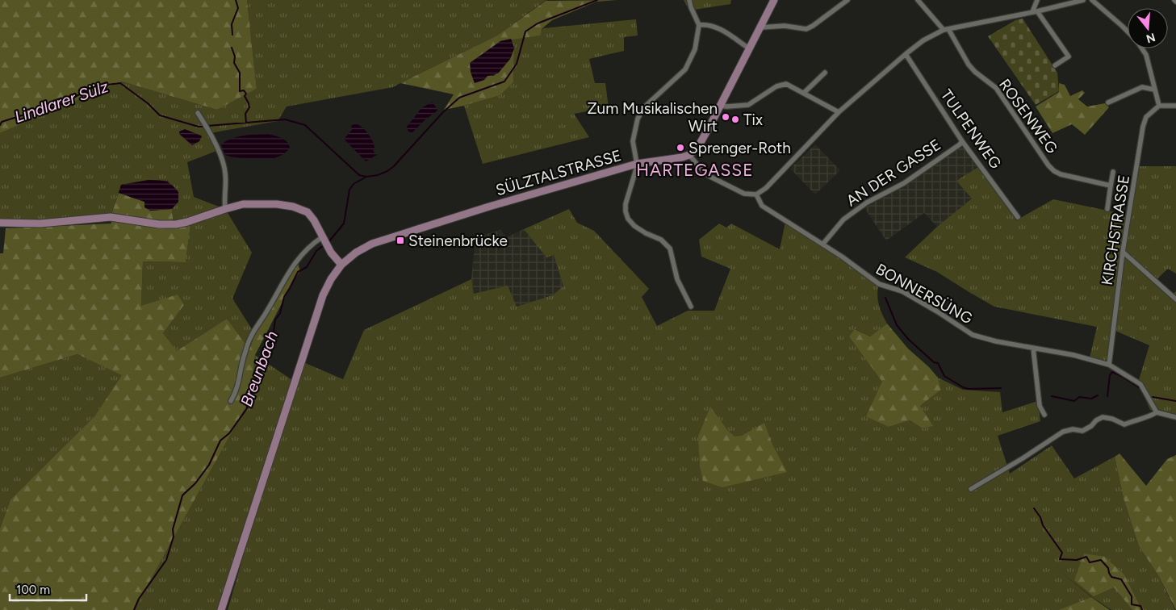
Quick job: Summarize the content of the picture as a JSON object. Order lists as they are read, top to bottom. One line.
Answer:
{"streets":{"main road":["SÜLZTALSTRASSE"],"street":["ROSENWEG","TULPENWEG","AN DER GASSE","KIRCHSTRASSE","BONNERSÜNG"]},"crossings":[["TULPENWEG","AN DER GASSE"],["AN DER GASSE","BONNERSÜNG"],["KIRCHSTRASSE","BONNERSÜNG"]],"districts":["HARTEGASSE"],"water":["Lindlarer Sülz","Breunbach"],"places":{"other":["Zum Musikalischen Wirt","Tix","Sprenger-Roth"],"transit":["Steinenbrücke"]},"scale_bar":"100 m","north":"bottom"}
